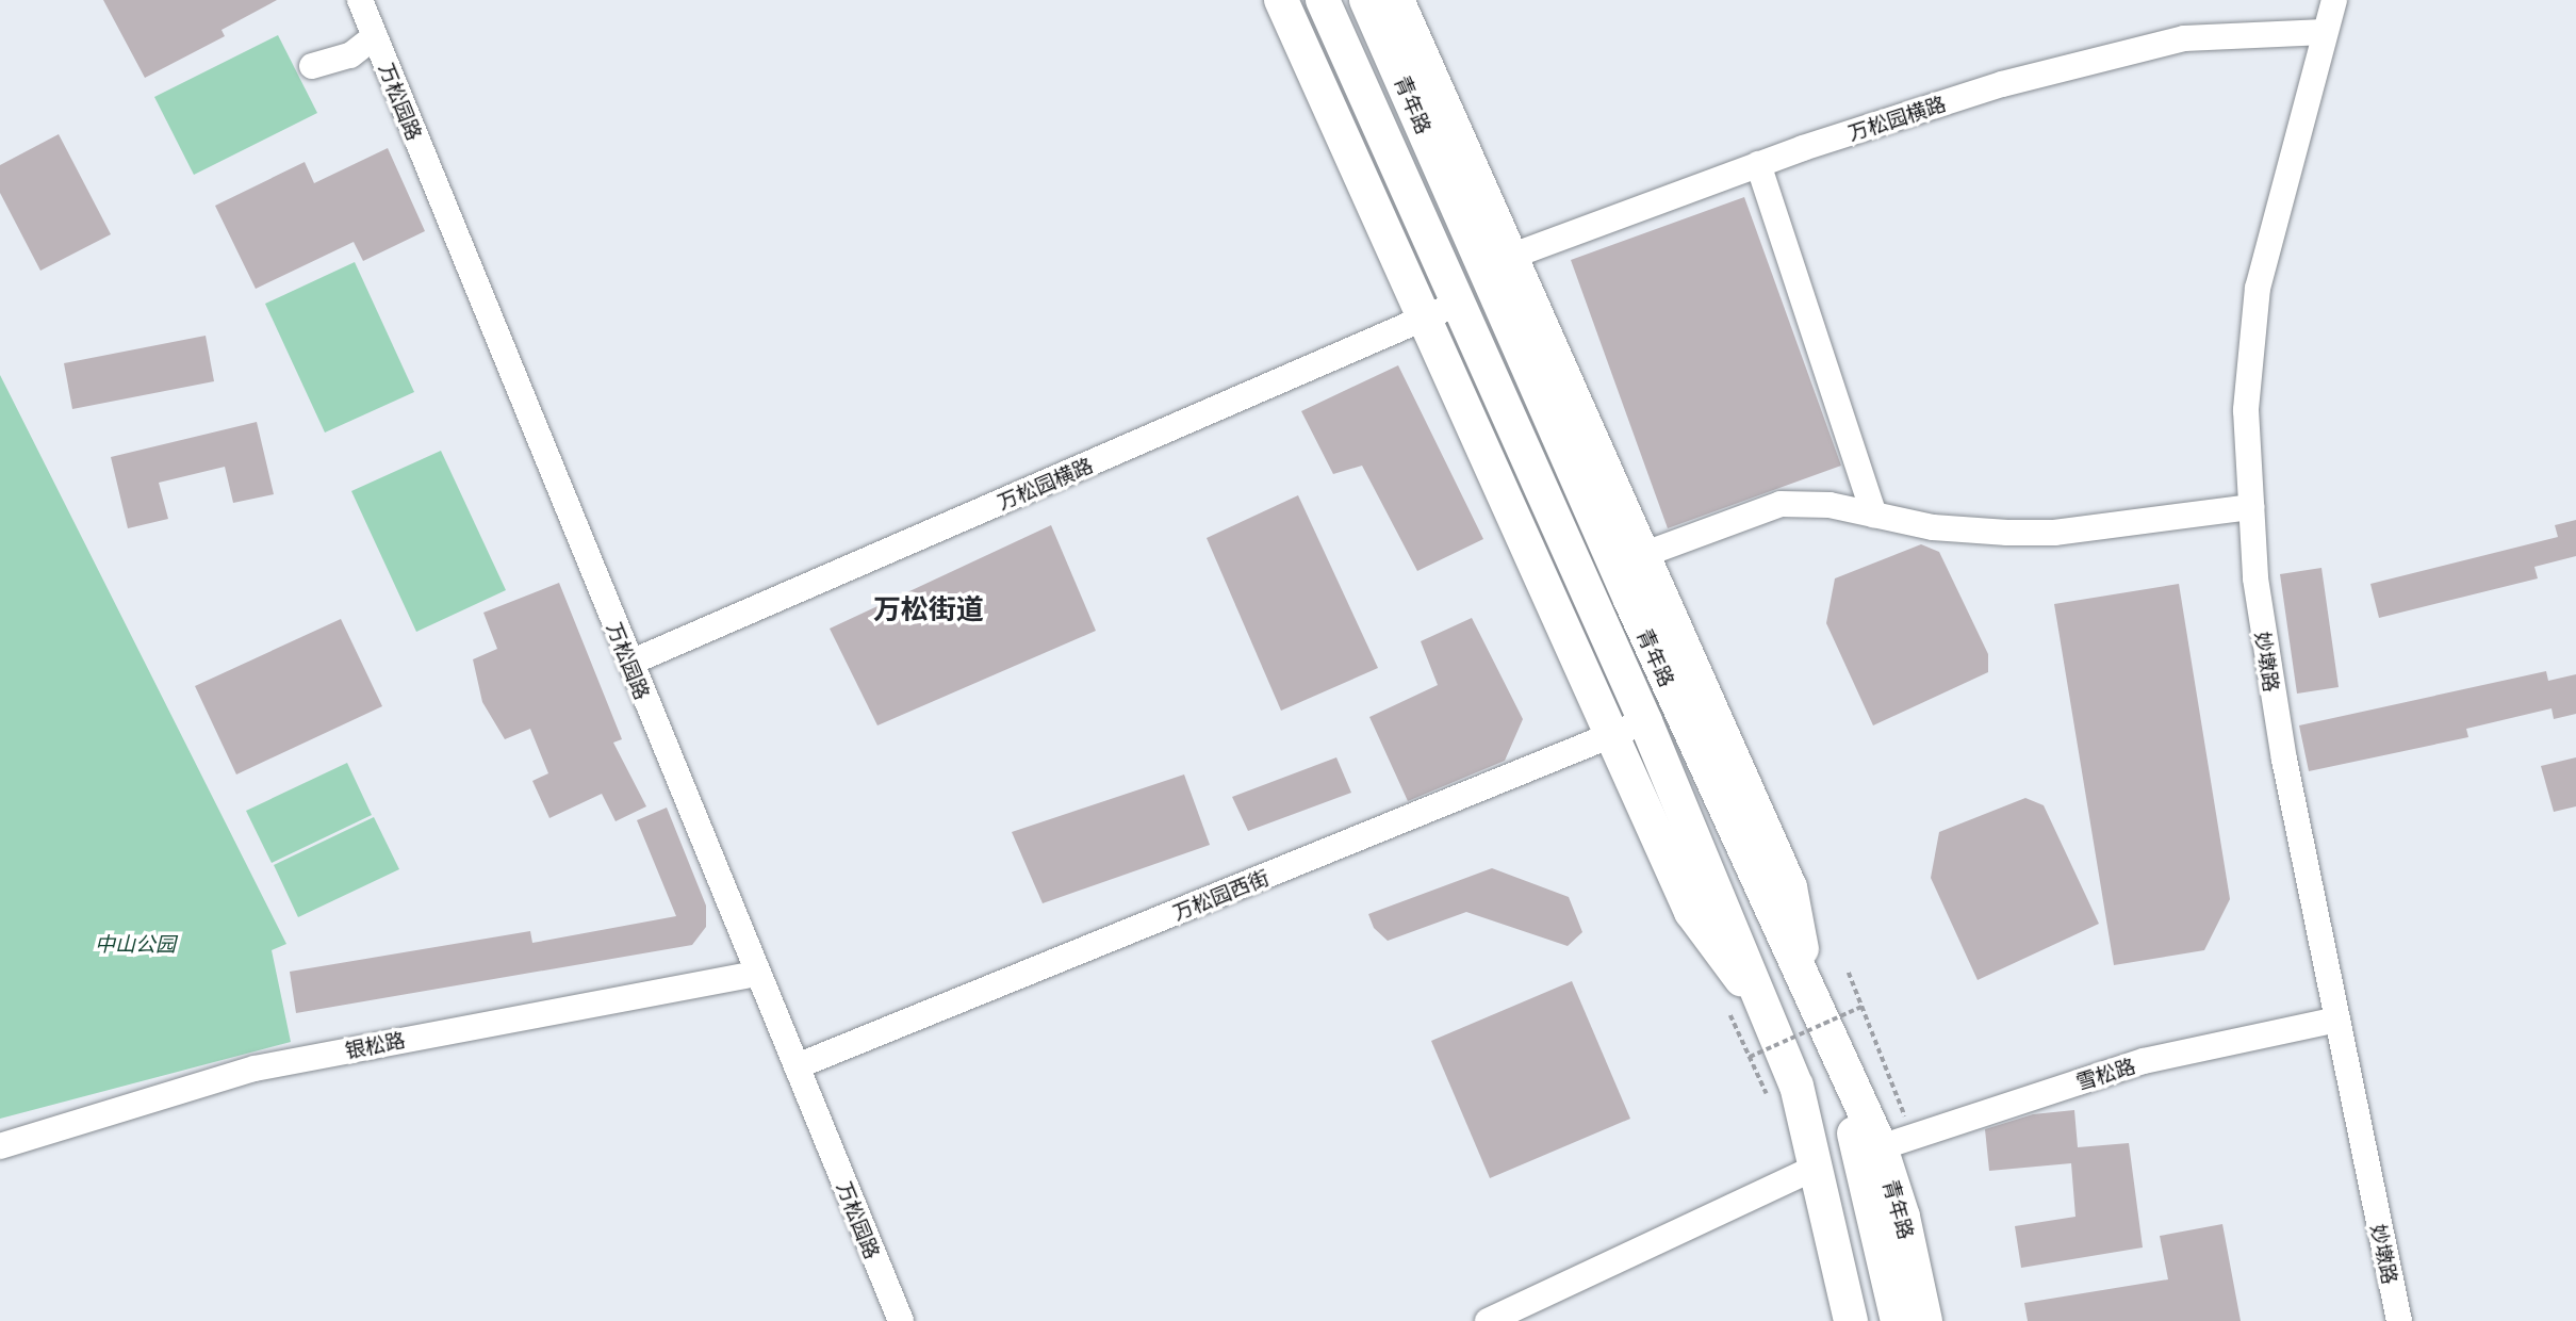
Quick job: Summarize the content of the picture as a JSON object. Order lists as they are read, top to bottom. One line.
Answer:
{"streets":{"main road":["青年路"],"street":["万松园路","万松园横路","妙墩路","万松园西街","银松路","雪松路"]},"crossings":[["万松园路","万松园横路"],["万松园路","万松园西街"],["万松园路","银松路"],["青年路","万松园横路"],["青年路","万松园西街"],["青年路","雪松路"],["万松园横路","妙墩路"],["妙墩路","雪松路"]],"districts":["万松街道"],"parks":["中山公园"]}
